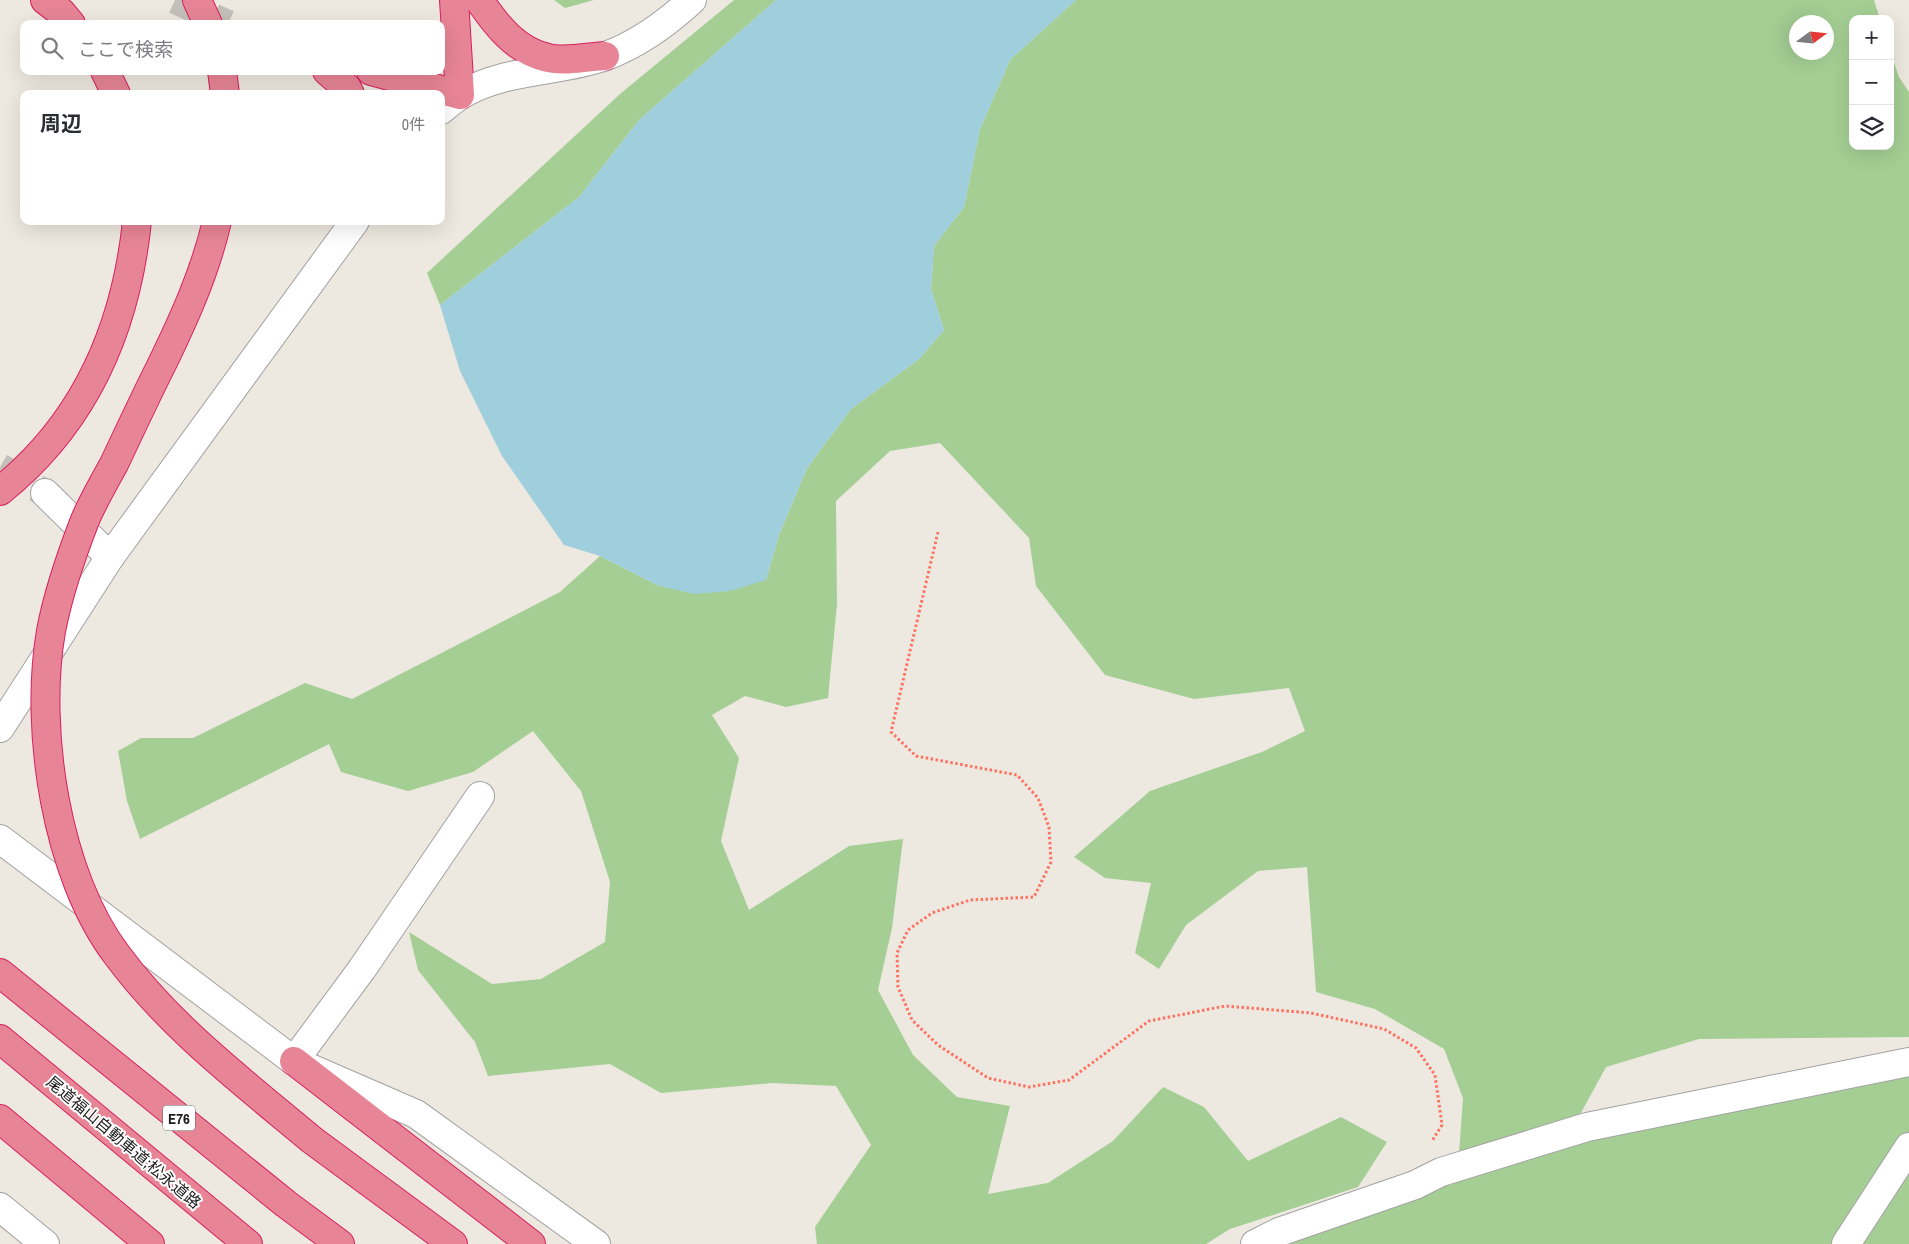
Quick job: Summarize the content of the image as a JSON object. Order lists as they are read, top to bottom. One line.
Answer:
{"streets":{"highway":["E76","尾道福山自動車道;松永道路"]},"north":"right","page":{"map_buttons":["+","−"],"search":"ここで検索","heading":["周辺","0件"]}}
